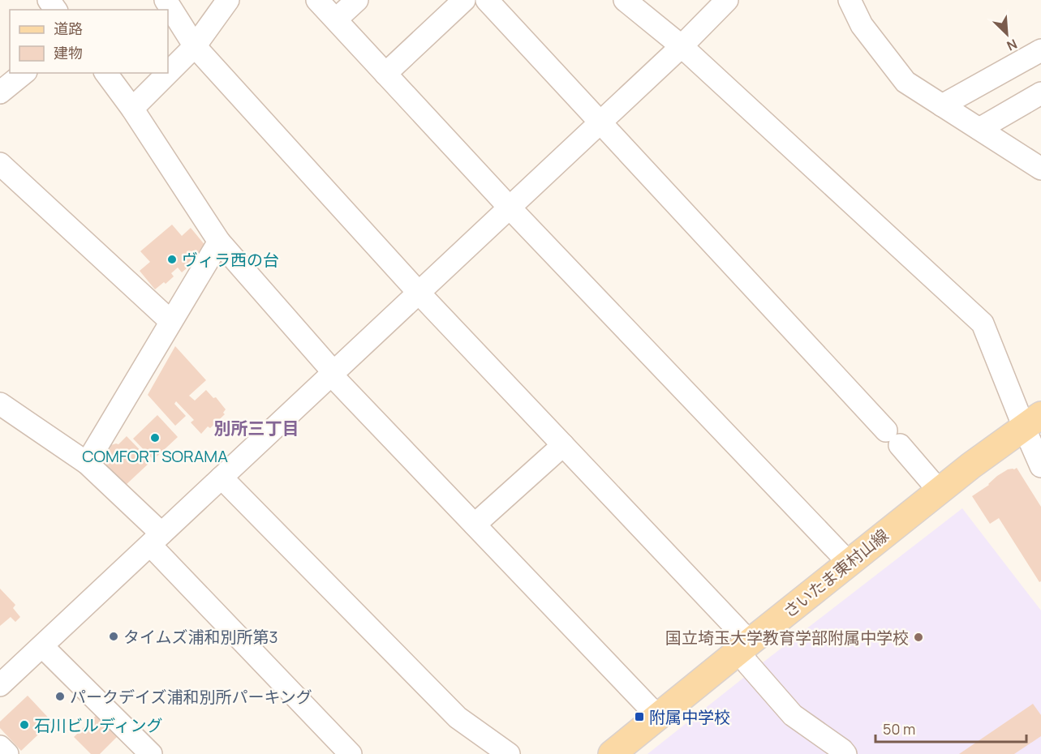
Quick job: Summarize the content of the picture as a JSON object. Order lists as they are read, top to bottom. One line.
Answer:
{"streets":{"main road":["さいたま東村山線"]},"districts":["別所三丁目"],"places":{"other":["ヴィラ西の台","COMFORT SORAMA","タイムズ浦和別所第3","国立埼玉大学教育学部附属中学校","パークデイズ浦和別所パーキング","石川ビルディング"],"transit":["附属中学校"]},"legend":["道路","建物"],"scale_bar":"50 m","north":"bottom right"}
